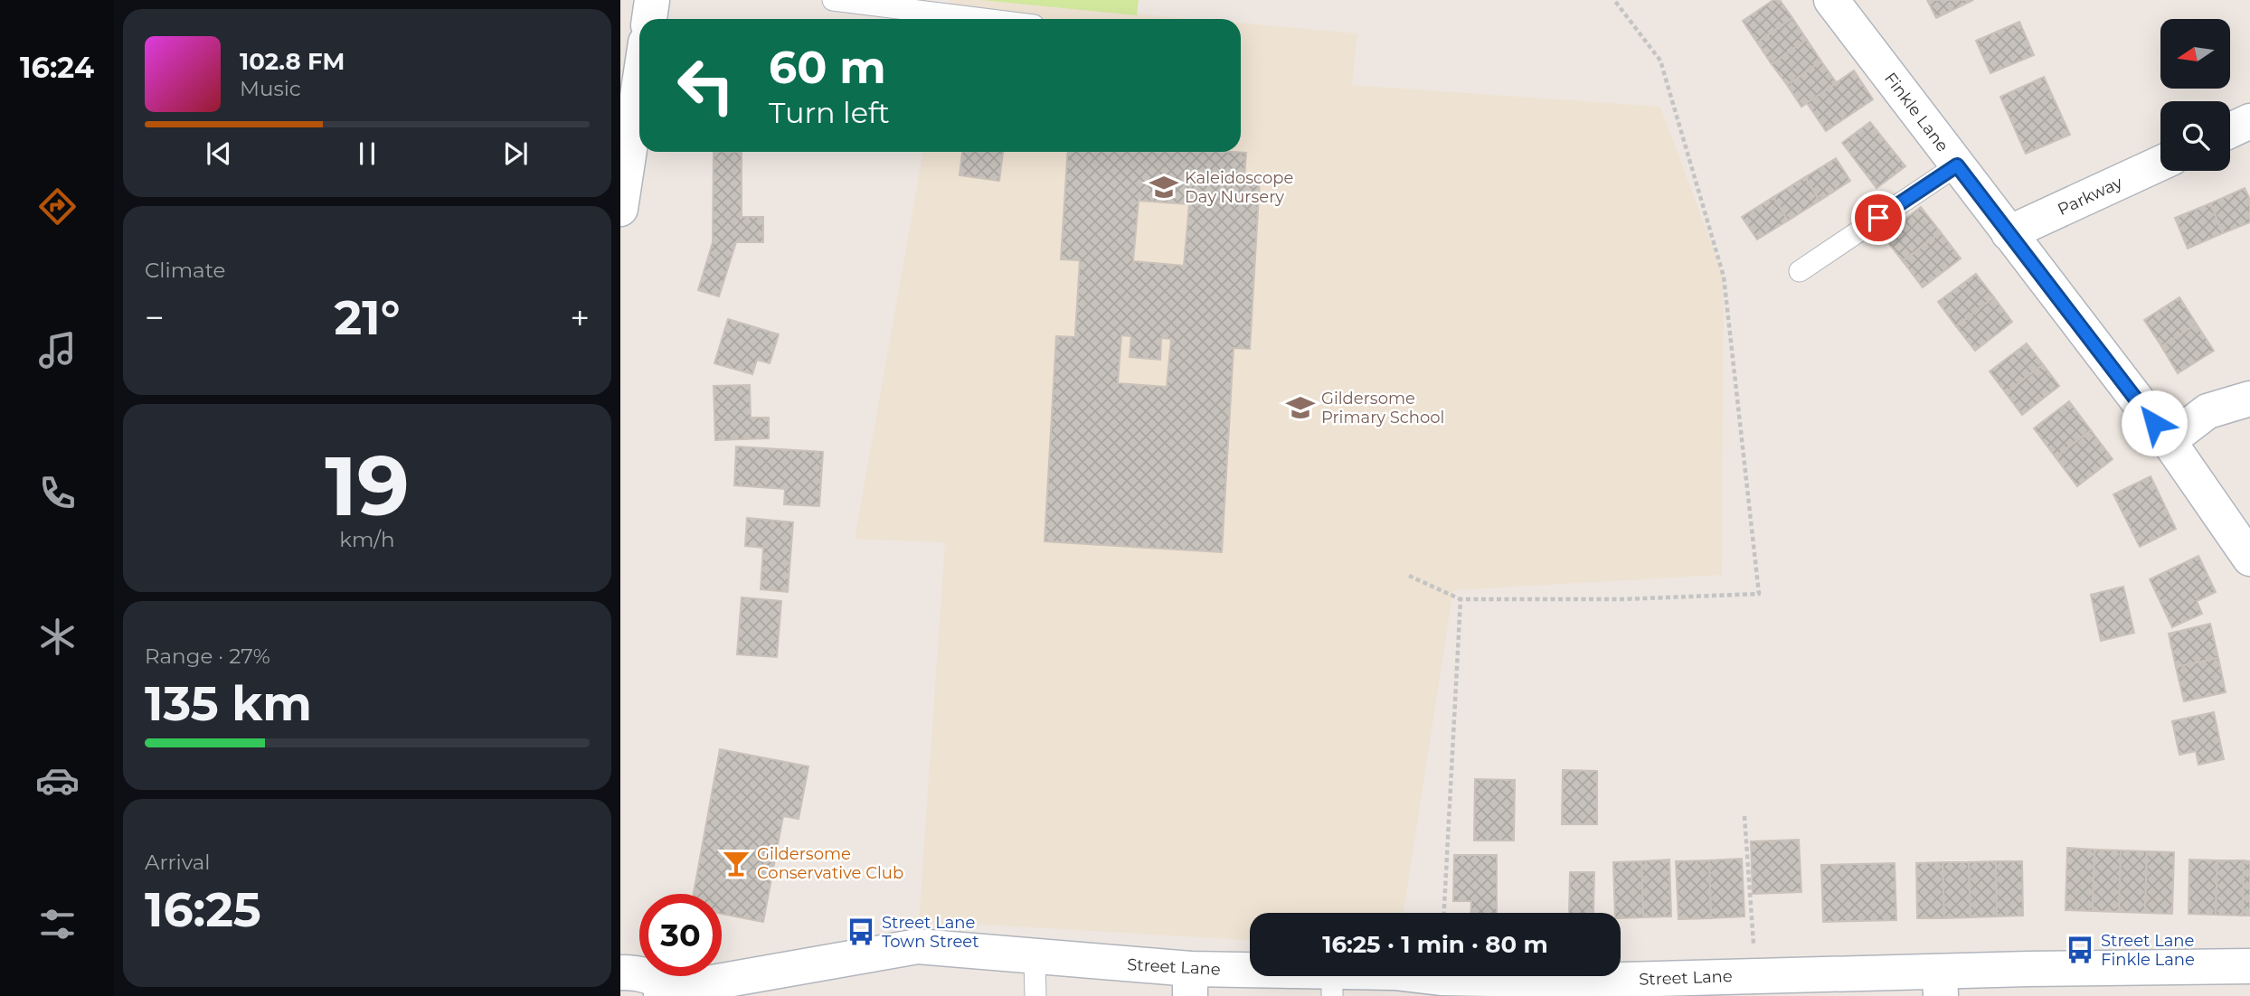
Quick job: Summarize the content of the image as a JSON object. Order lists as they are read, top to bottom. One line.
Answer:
{"streets":{"street":["Finkle Lane","Parkway","Street Lane"]},"crossings":[["Finkle Lane","Parkway"]],"places":{"school or university":["Kaleidoscope Day Nursery","Gildersome Primary School"],"bar":["Gildersome Conservative Club"],"bus stop":["Street Lane Town Street","Street Lane Finkle Lane"]},"north":"left","page":{"tabs":"16:24","turn":["60 m","Turn left"],"song":["102.8 FM","Music"],"tile":["Climate",["19","km/h"],["Range · 27%","135 km"],["Arrival","16:25"]],"heat":["−","21°","+"],"limit":"30","trip":"16:25 · 1 min · 80 m"}}
